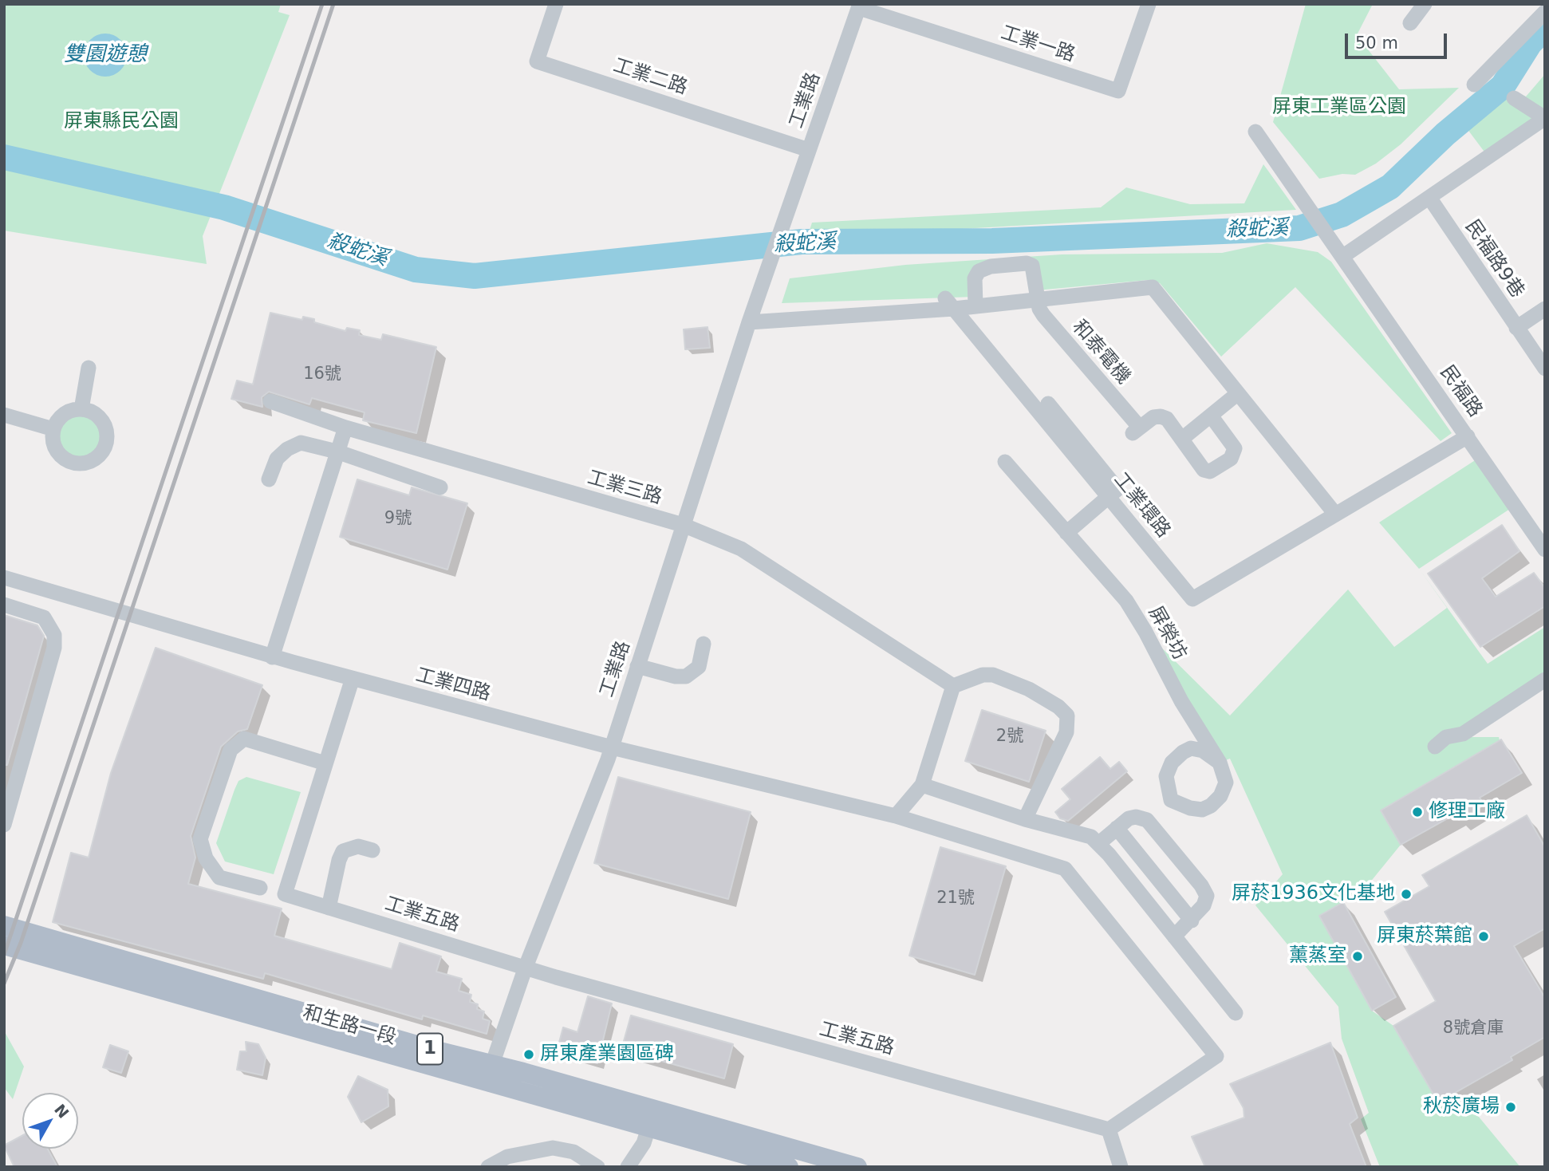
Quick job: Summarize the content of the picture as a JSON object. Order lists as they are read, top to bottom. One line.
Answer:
{"streets":{"main road":["和生路一段","1"],"street":["工業一路","工業二路","工業路","民福路9巷","和泰電機","民福路","工業三路","工業環路","屏榮坊","工業四路","工業五路"]},"crossings":[["工業一路","工業路"],["工業二路","工業路"],["工業路","工業三路"],["工業路","工業四路"],["工業路","工業五路"],["工業路","和生路一段"],["民福路","工業環路"],["工業四路","工業五路"]],"water":["雙園遊憩","殺蛇溪"],"parks":["屏東工業區公園","屏東縣民公園"],"places":["修理工廠","屏菸1936文化基地","屏東菸葉館","薰蒸室","屏東產業園區碑","秋菸廣場"],"house_numbers":["16號","9號","2號","21號","8號倉庫"],"scale_bar":"50 m","north":"top right"}
